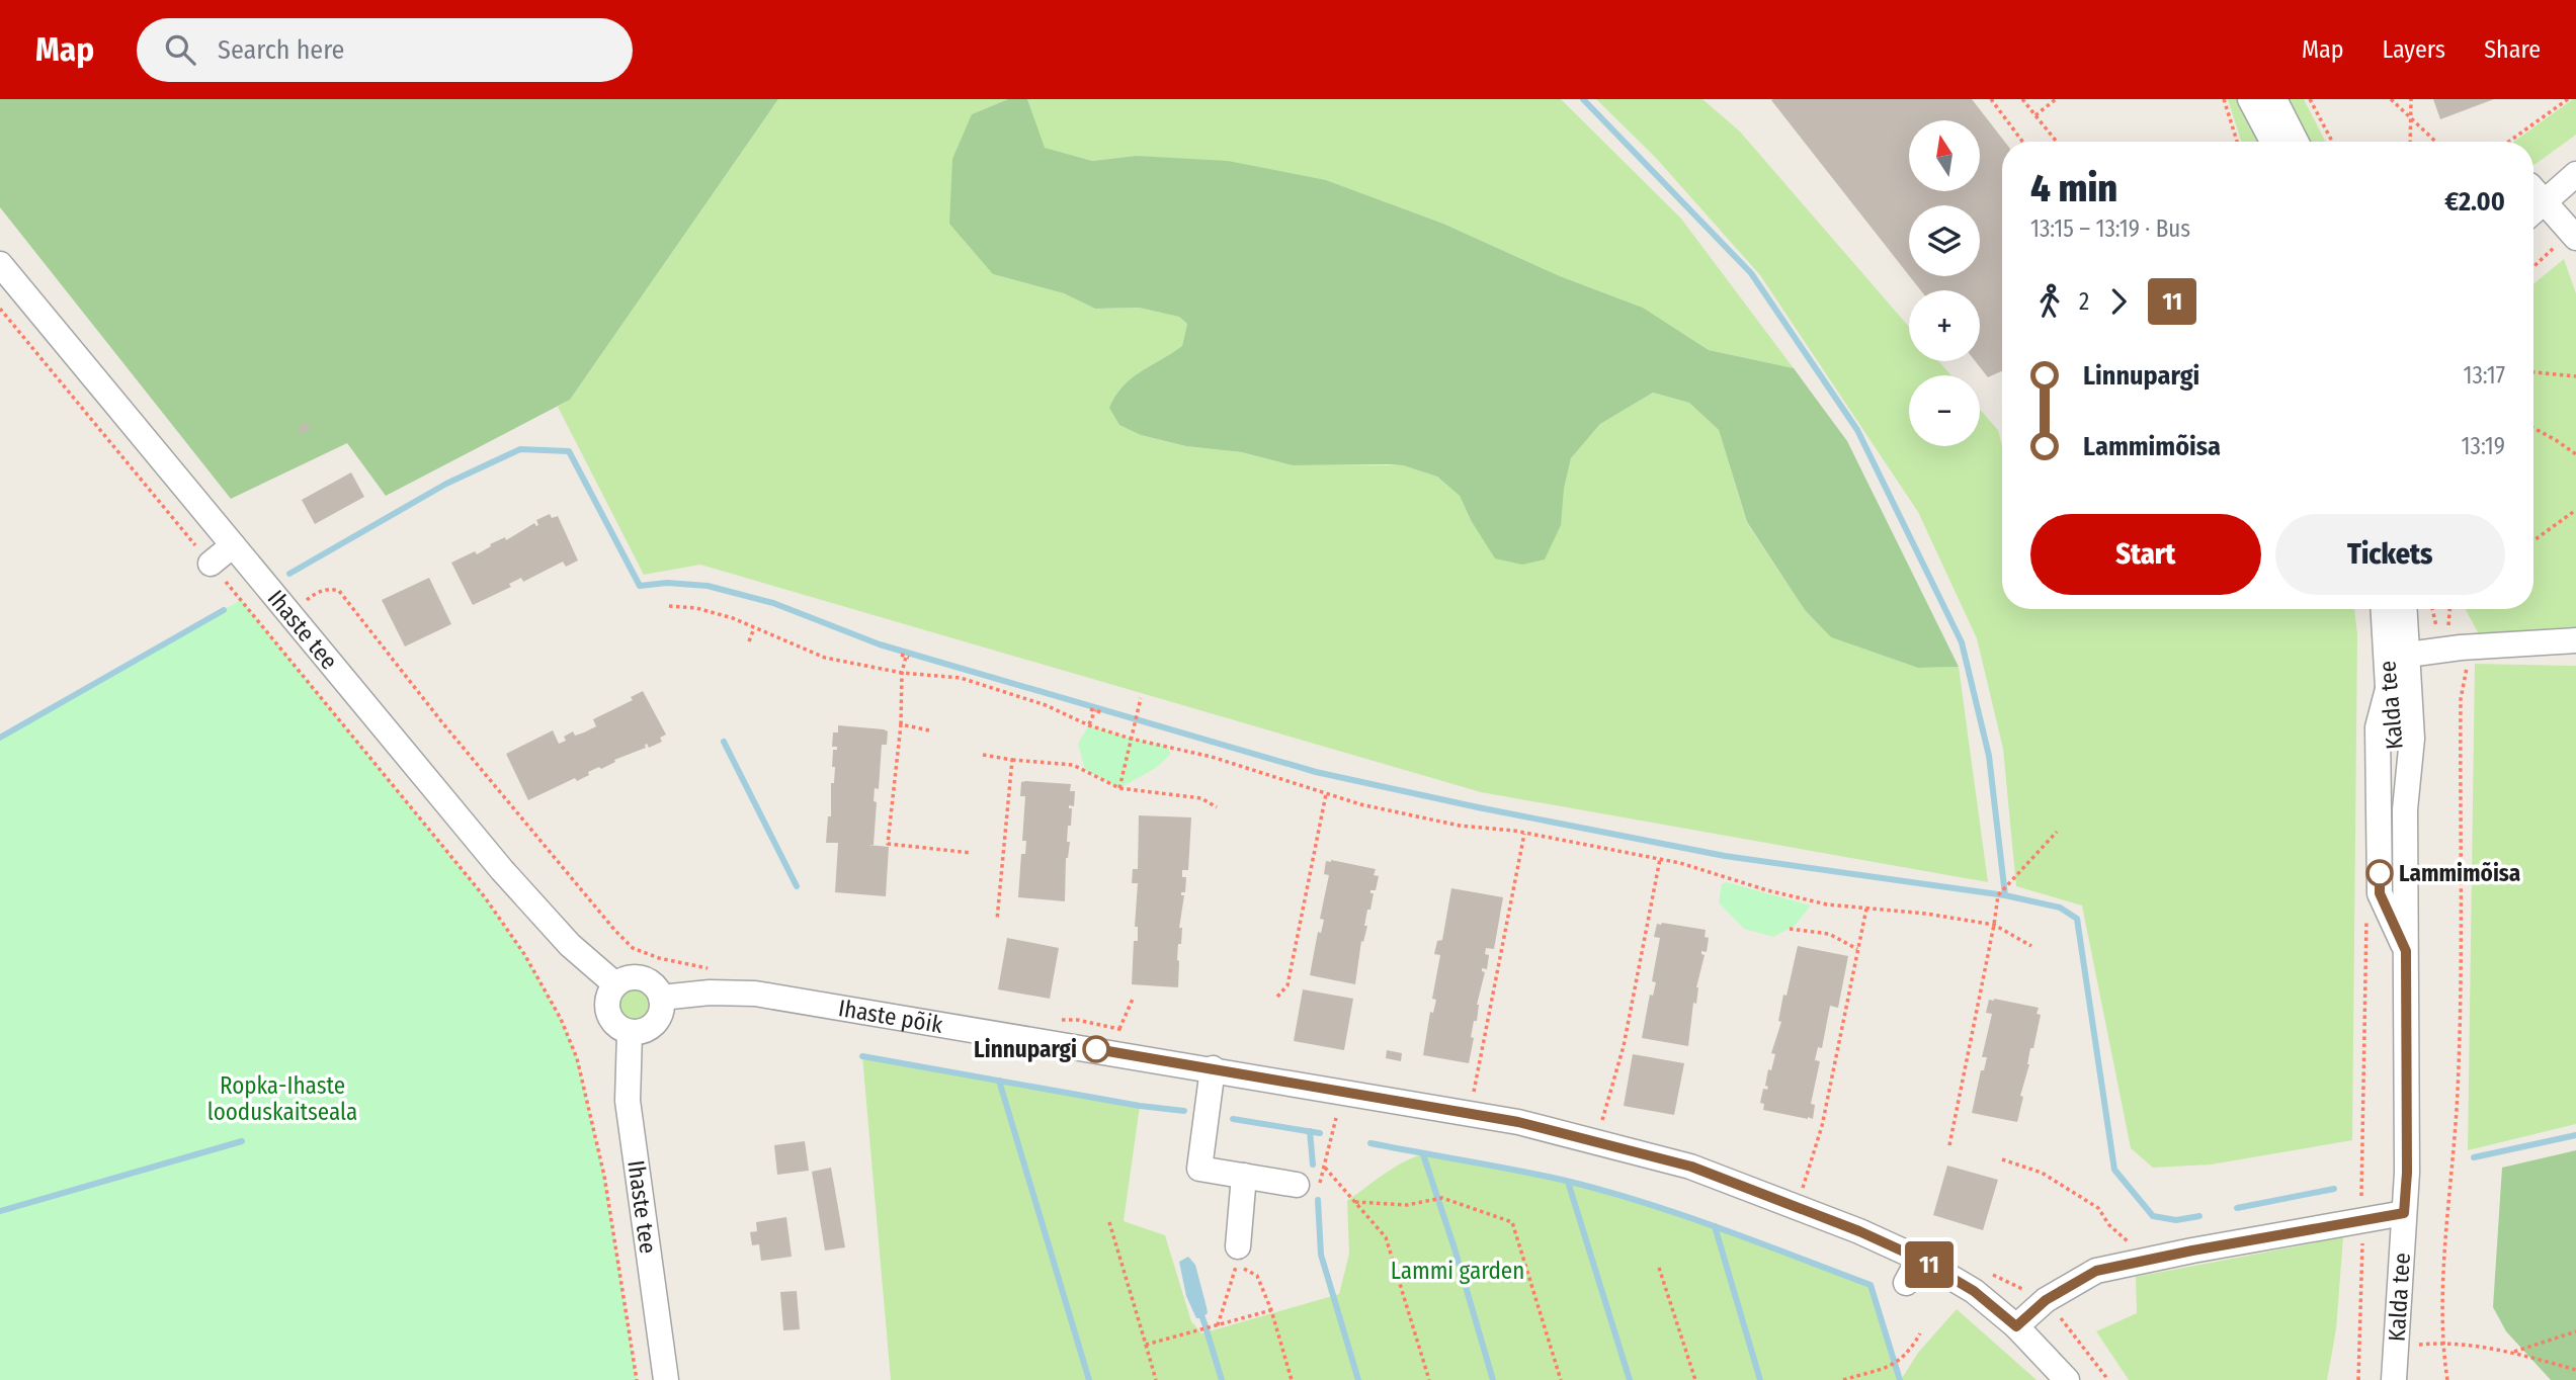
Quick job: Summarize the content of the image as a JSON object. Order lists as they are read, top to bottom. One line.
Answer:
{"streets":{"street":["Ihaste tee","Kalda tee","Ihaste põik"]},"crossings":[["Ihaste tee","Ihaste põik"]],"parks":["Ropka-Ihaste looduskaitseala","Lammi garden"],"places":["Lammimõisa","Linnupargi"],"lines":["bus line 11"],"north":"top","page":{"header":"Map","search":"Search here","nav":["Map","Layers","Share"],"on_map":"11","map_buttons":["+","−"],"heading":["4 min","13:15 – 13:19 · Bus","€2.00"],"legs":["2","11"],"list":[{"name":"Linnupargi","value":"13:17"},{"name":"Lammimõisa","value":"13:19"}],"buttons":["Start","Tickets"]}}
